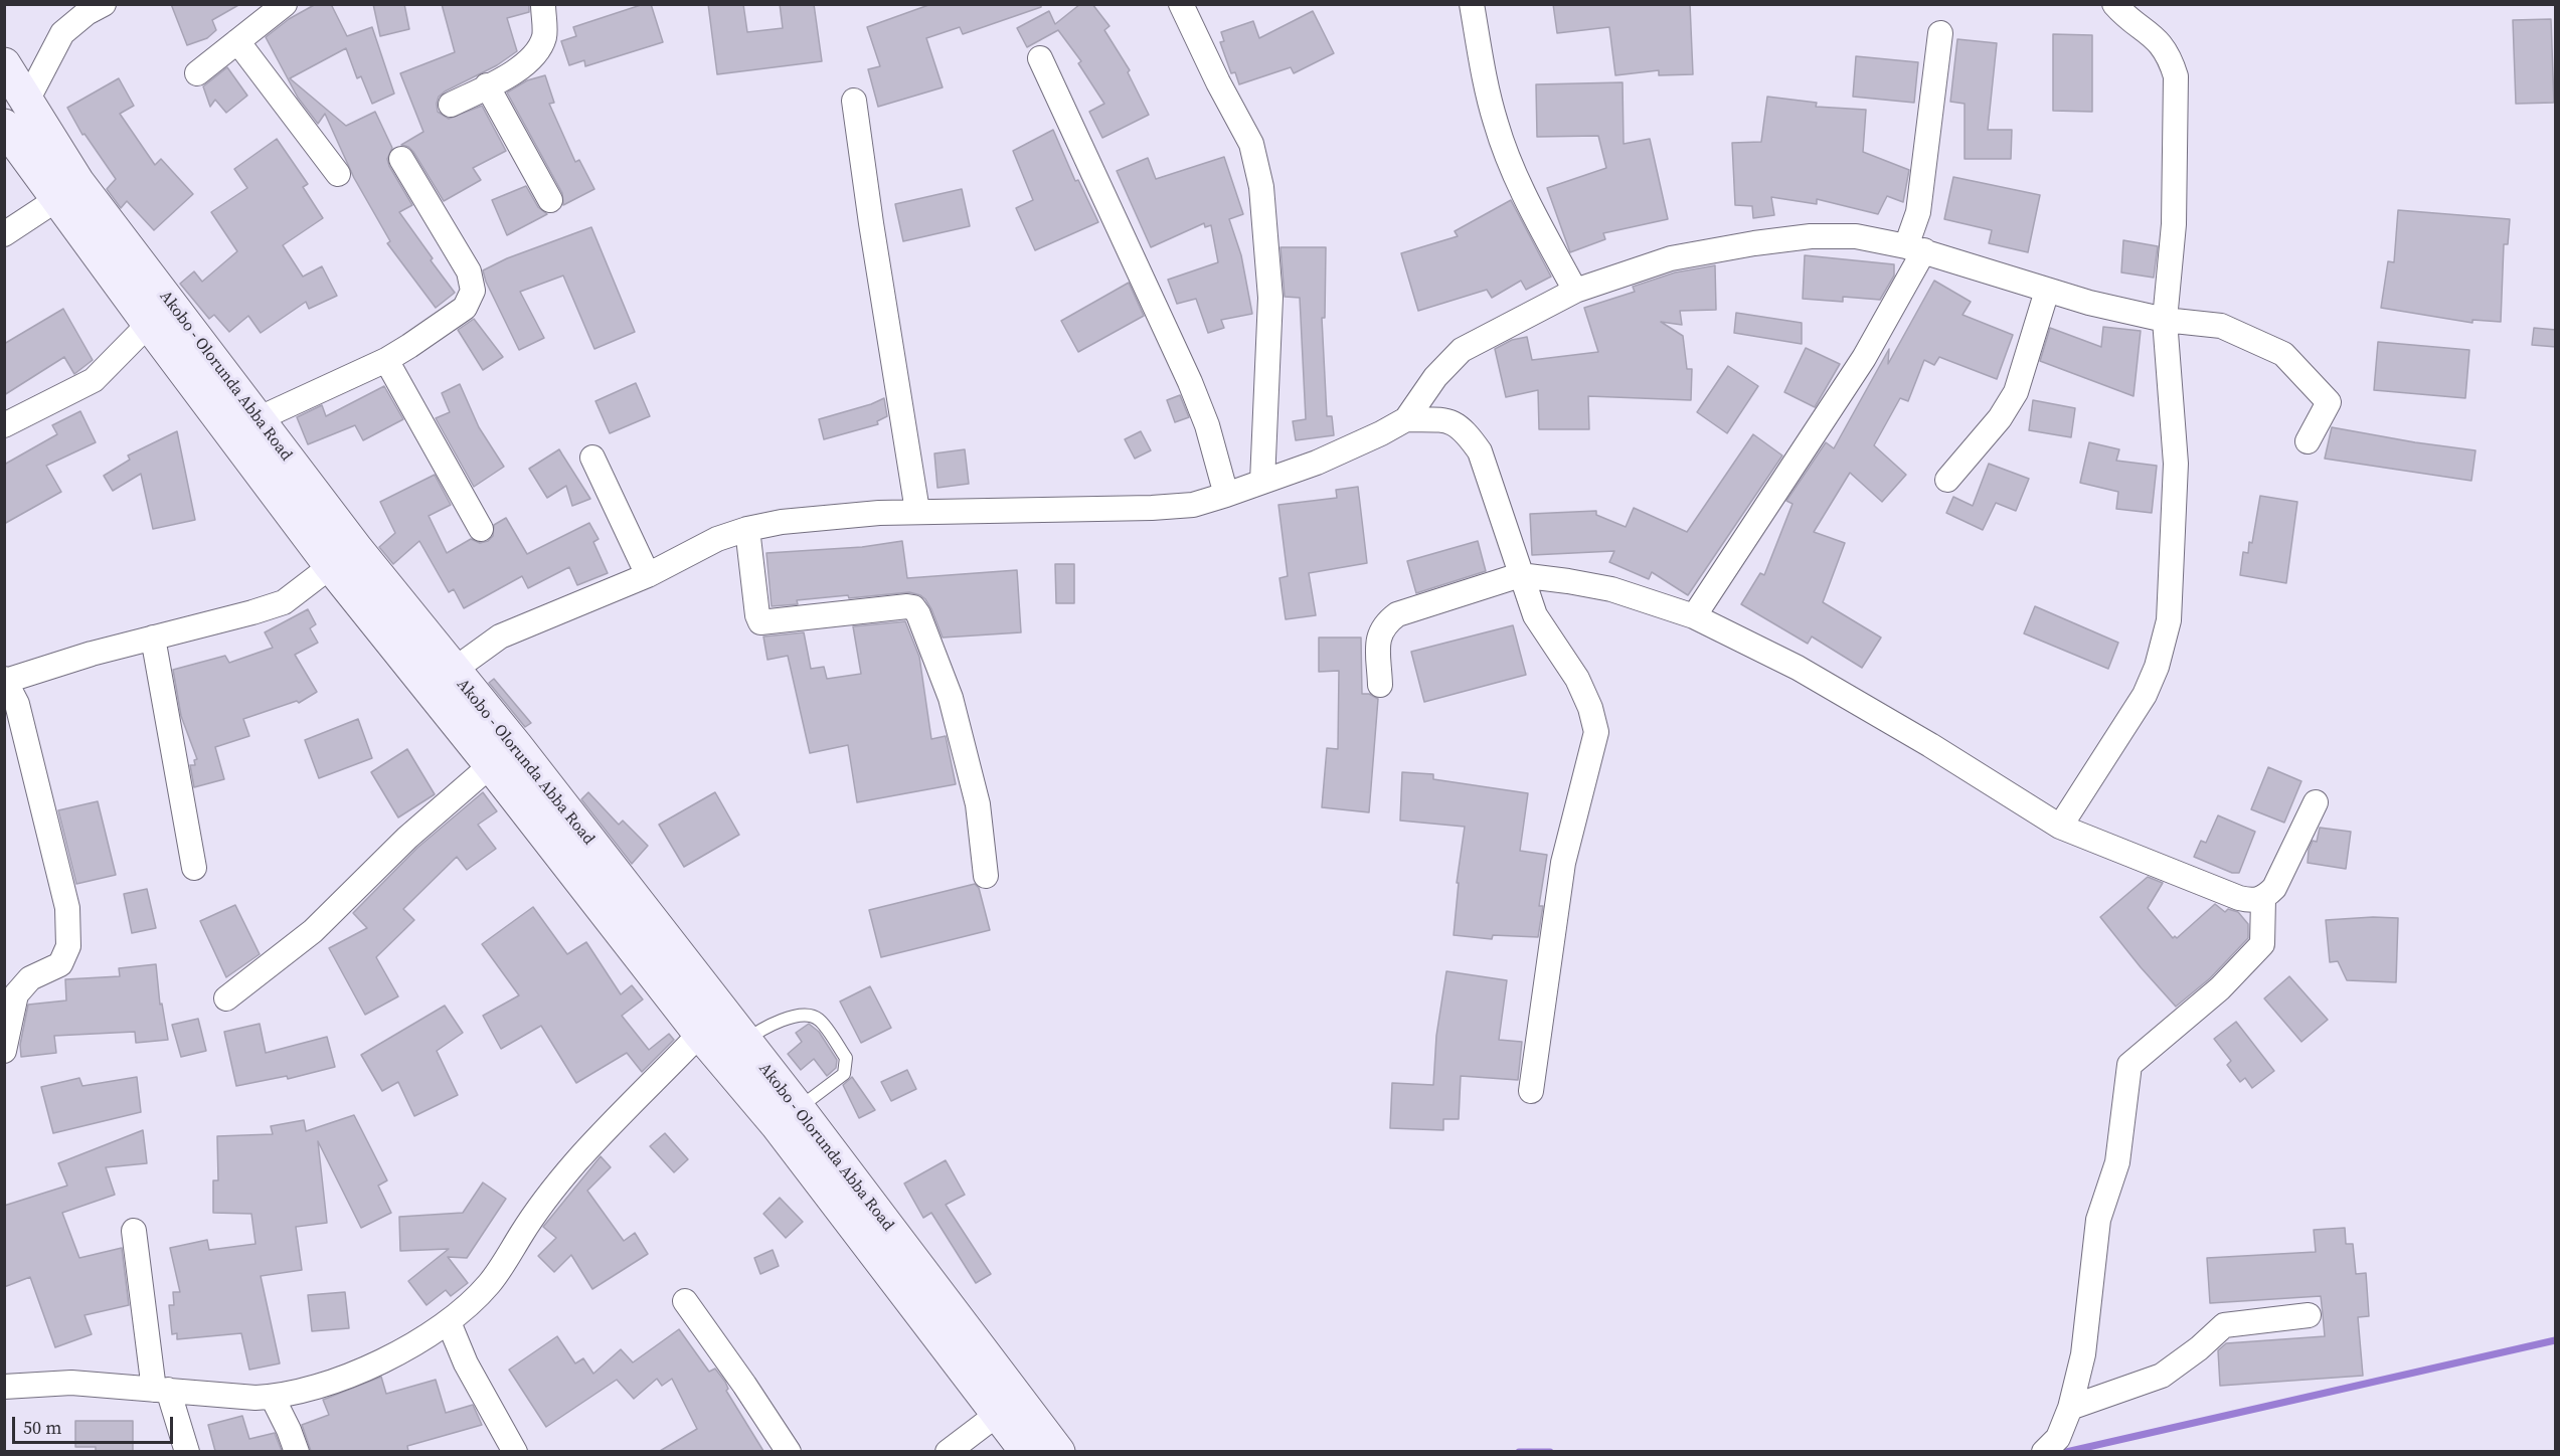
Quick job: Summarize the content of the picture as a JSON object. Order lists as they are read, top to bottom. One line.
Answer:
{"streets":{"main road":["Akobo - Olorunda Abba Road"]},"scale_bar":"50 m"}
